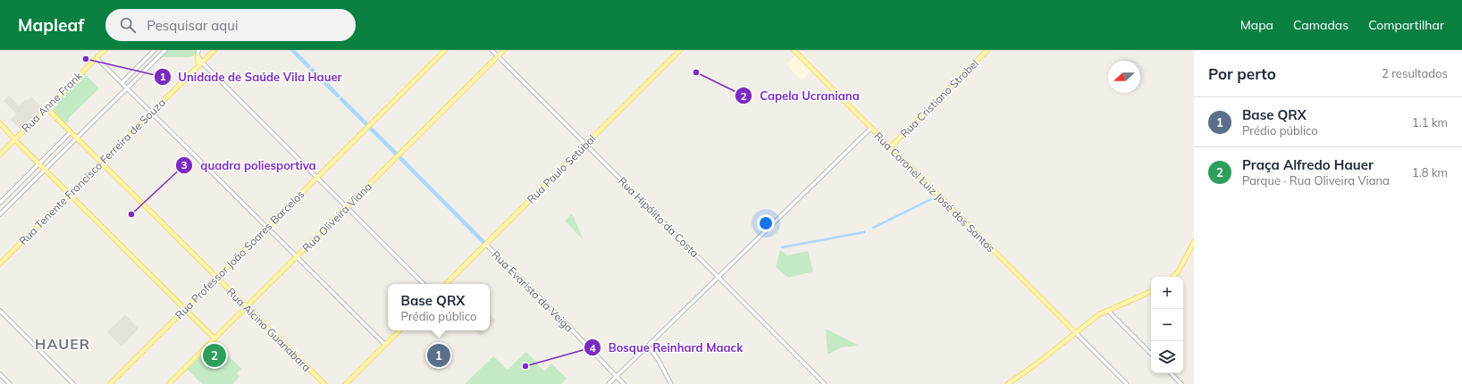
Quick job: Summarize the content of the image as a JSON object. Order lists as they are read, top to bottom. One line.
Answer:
{"streets":{"main road":["Rua Cristiano Strobel","Rua Anne Frank","Rua Paulo Setúbal","Rua Tenente Francisco Ferreira de Souza","Rua Coronel Luiz José dos Santos","Rua Oliveira Viana","Rua Professor João Soares Barcelos","Rua Alcino Guanabara"],"street":["Rua Hipólito da Costa","Rua Evaristo da Veiga"]},"crossings":[["Rua Cristiano Strobel","Rua Coronel Luiz José dos Santos"],["Rua Anne Frank","Rua Alcino Guanabara"],["Rua Paulo Setúbal","Rua Hipólito da Costa"],["Rua Paulo Setúbal","Rua Evaristo da Veiga"],["Rua Tenente Francisco Ferreira de Souza","Rua Alcino Guanabara"],["Rua Oliveira Viana","Rua Hipólito da Costa"],["Rua Oliveira Viana","Rua Alcino Guanabara"],["Rua Professor João Soares Barcelos","Rua Alcino Guanabara"]],"districts":["HAUER"],"places":["Unidade de Saúde Vila Hauer","Capela Ucraniana","quadra poliesportiva","Bosque Reinhard Maack"],"north":"left","page":{"header":"Mapleaf","search":"Pesquisar aqui","nav":["Mapa","Camadas","Compartilhar"],"heading":["Por perto","2 resultados"],"list":[{"mark":"1","name":"Base QRX","note":"Prédio público","value":"1.1 km"},{"mark":"2","name":"Praça Alfredo Hauer","note":"Parque · Rua Oliveira Viana","value":"1.8 km"}],"map_buttons":["+","−"],"popup":["Base QRX","Prédio público"],"pins":["1","2"]}}
